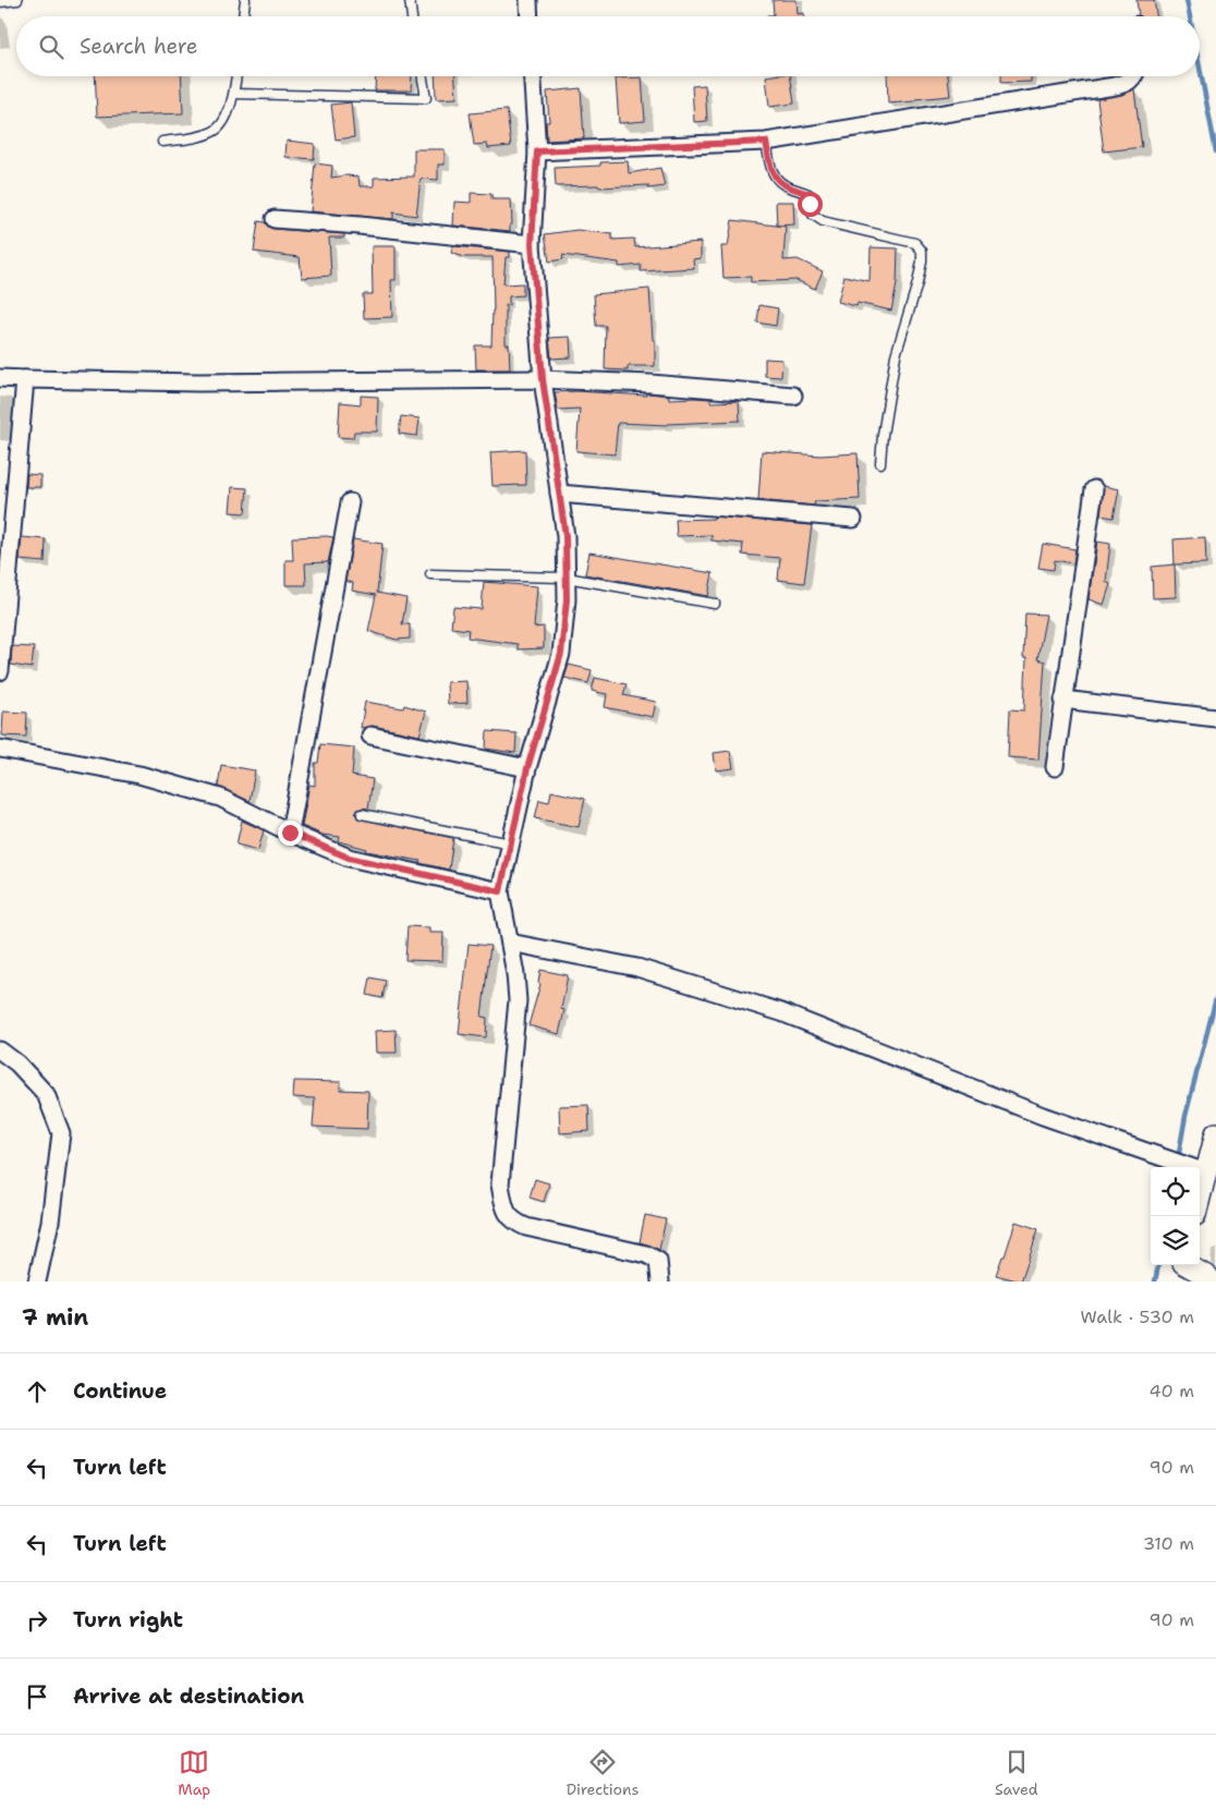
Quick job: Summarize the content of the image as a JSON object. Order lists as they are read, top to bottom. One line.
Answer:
{"page":{"search":"Search here","heading":["7 min","Walk · 530 m"],"list":[["Continue","40 m"],["Turn left","90 m"],["Turn left","310 m"],["Turn right","90 m"],"Arrive at destination"],"nav":["Map","Directions","Saved"]}}
